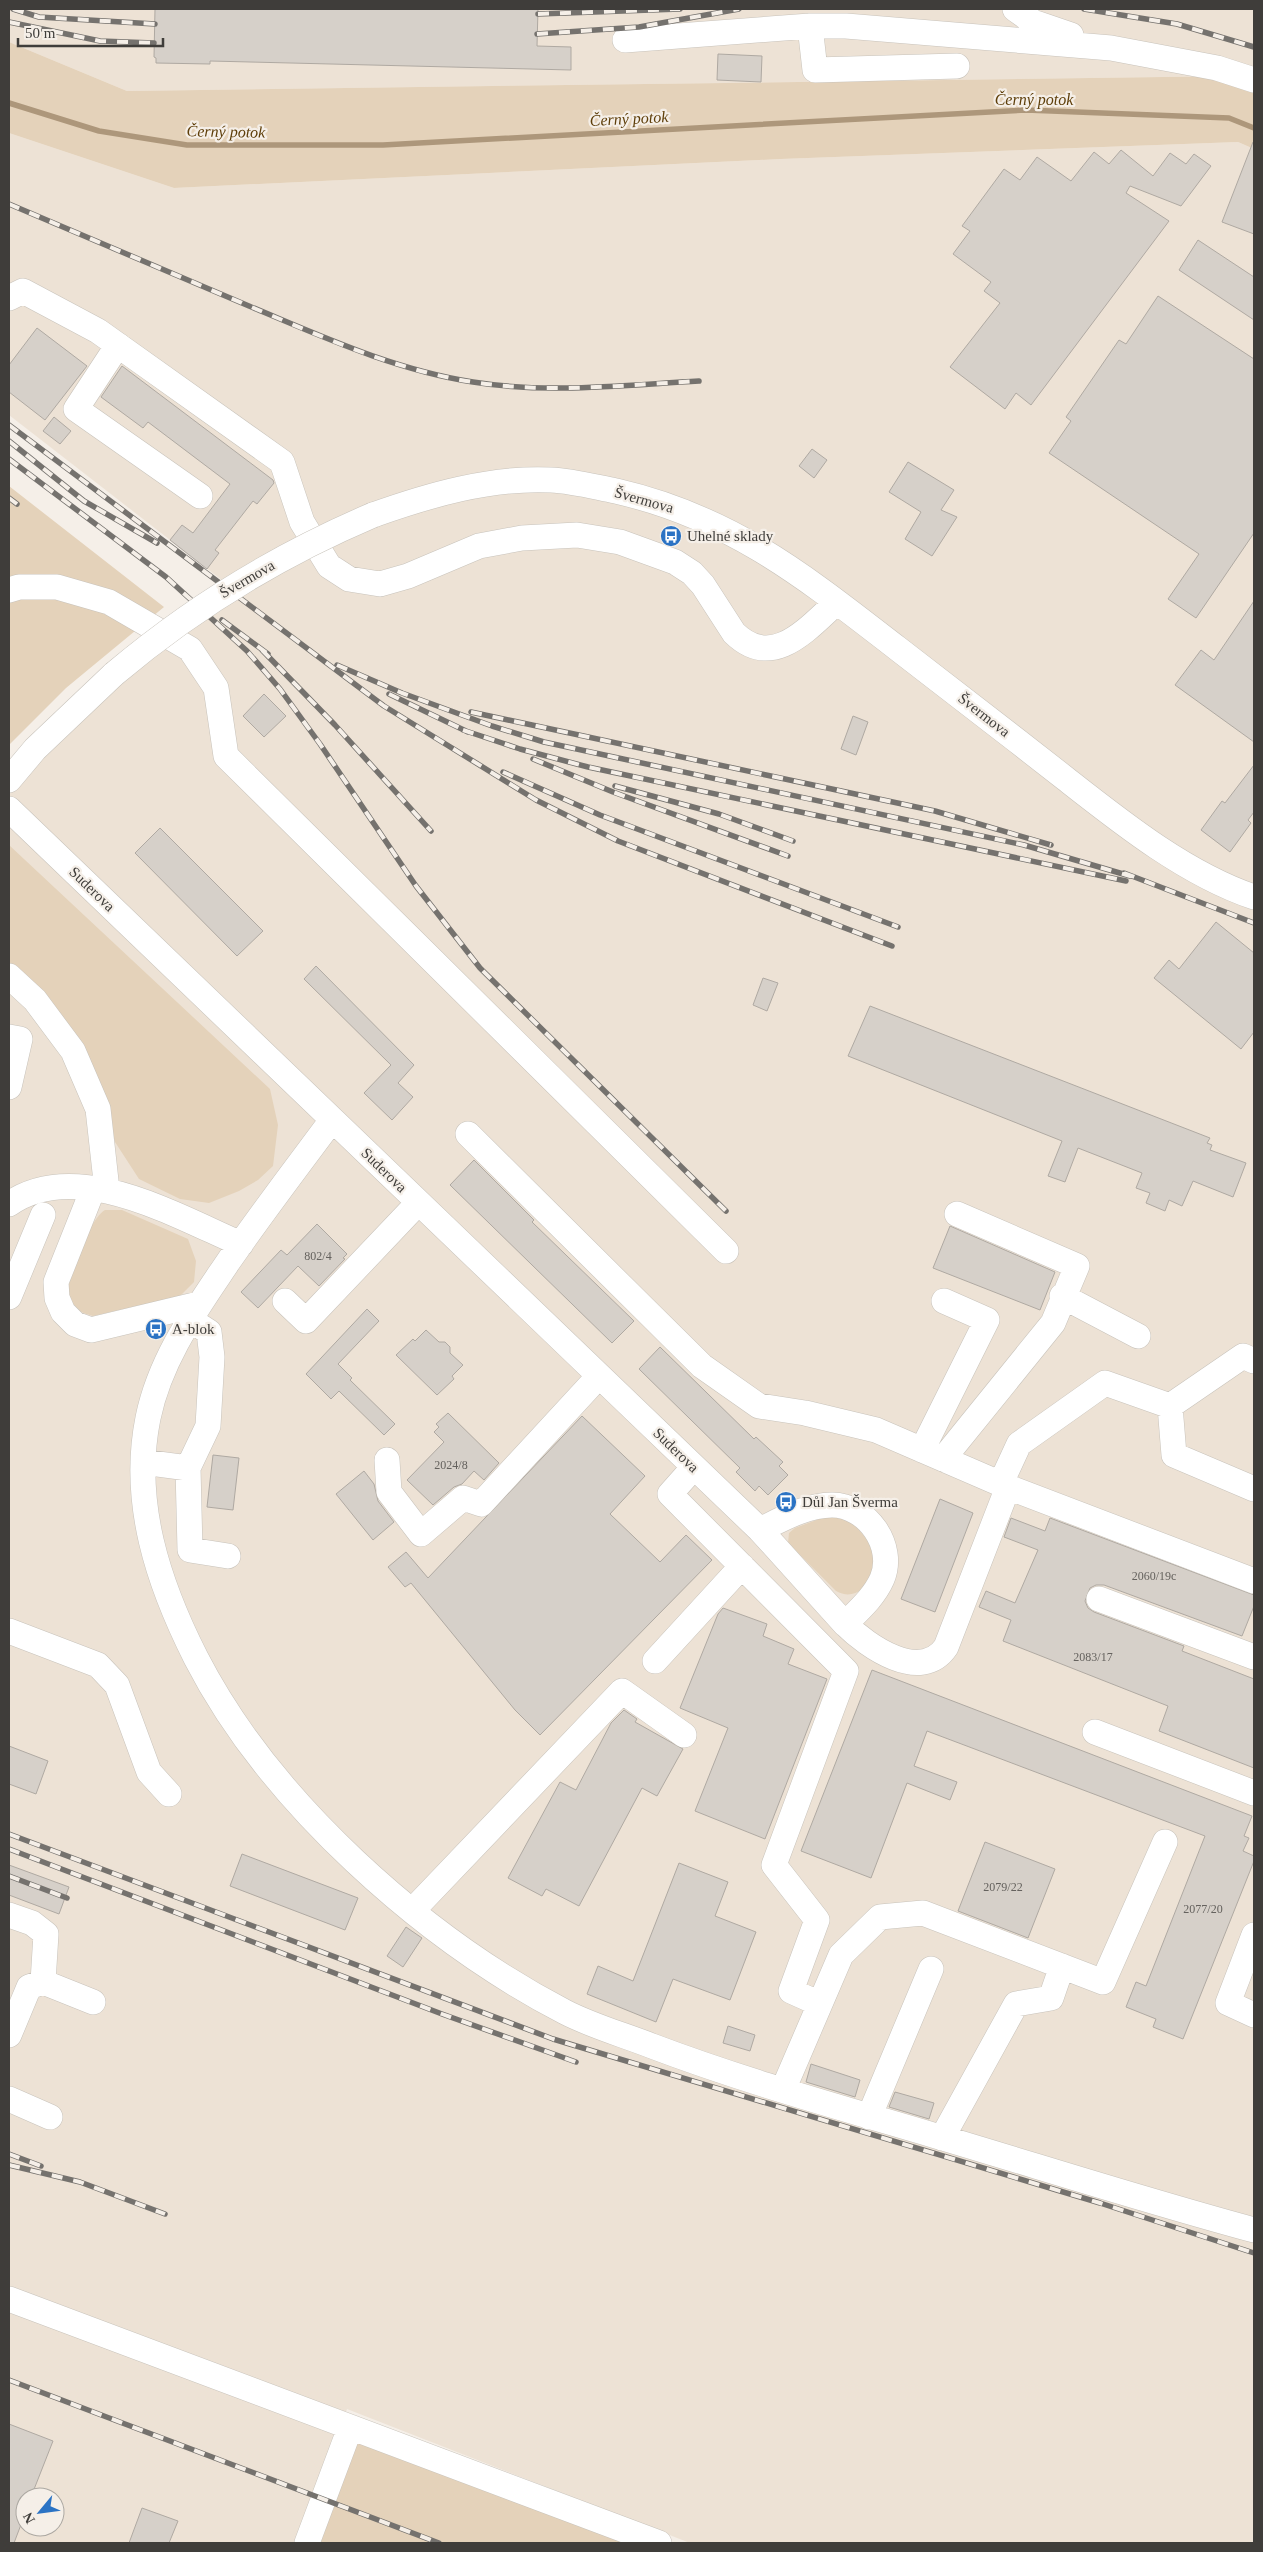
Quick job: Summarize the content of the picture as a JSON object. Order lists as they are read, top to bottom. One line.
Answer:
{"streets":{"street":["Švermova","Suderova"]},"water":["Černý potok"],"places":{"bus stop":["Uhelné sklady","A-blok","Důl Jan Šverma"]},"house_numbers":["802/4","2024/8","2060/19c","2083/17","2079/22","2077/20"],"scale_bar":"50 m","north":"bottom left"}
